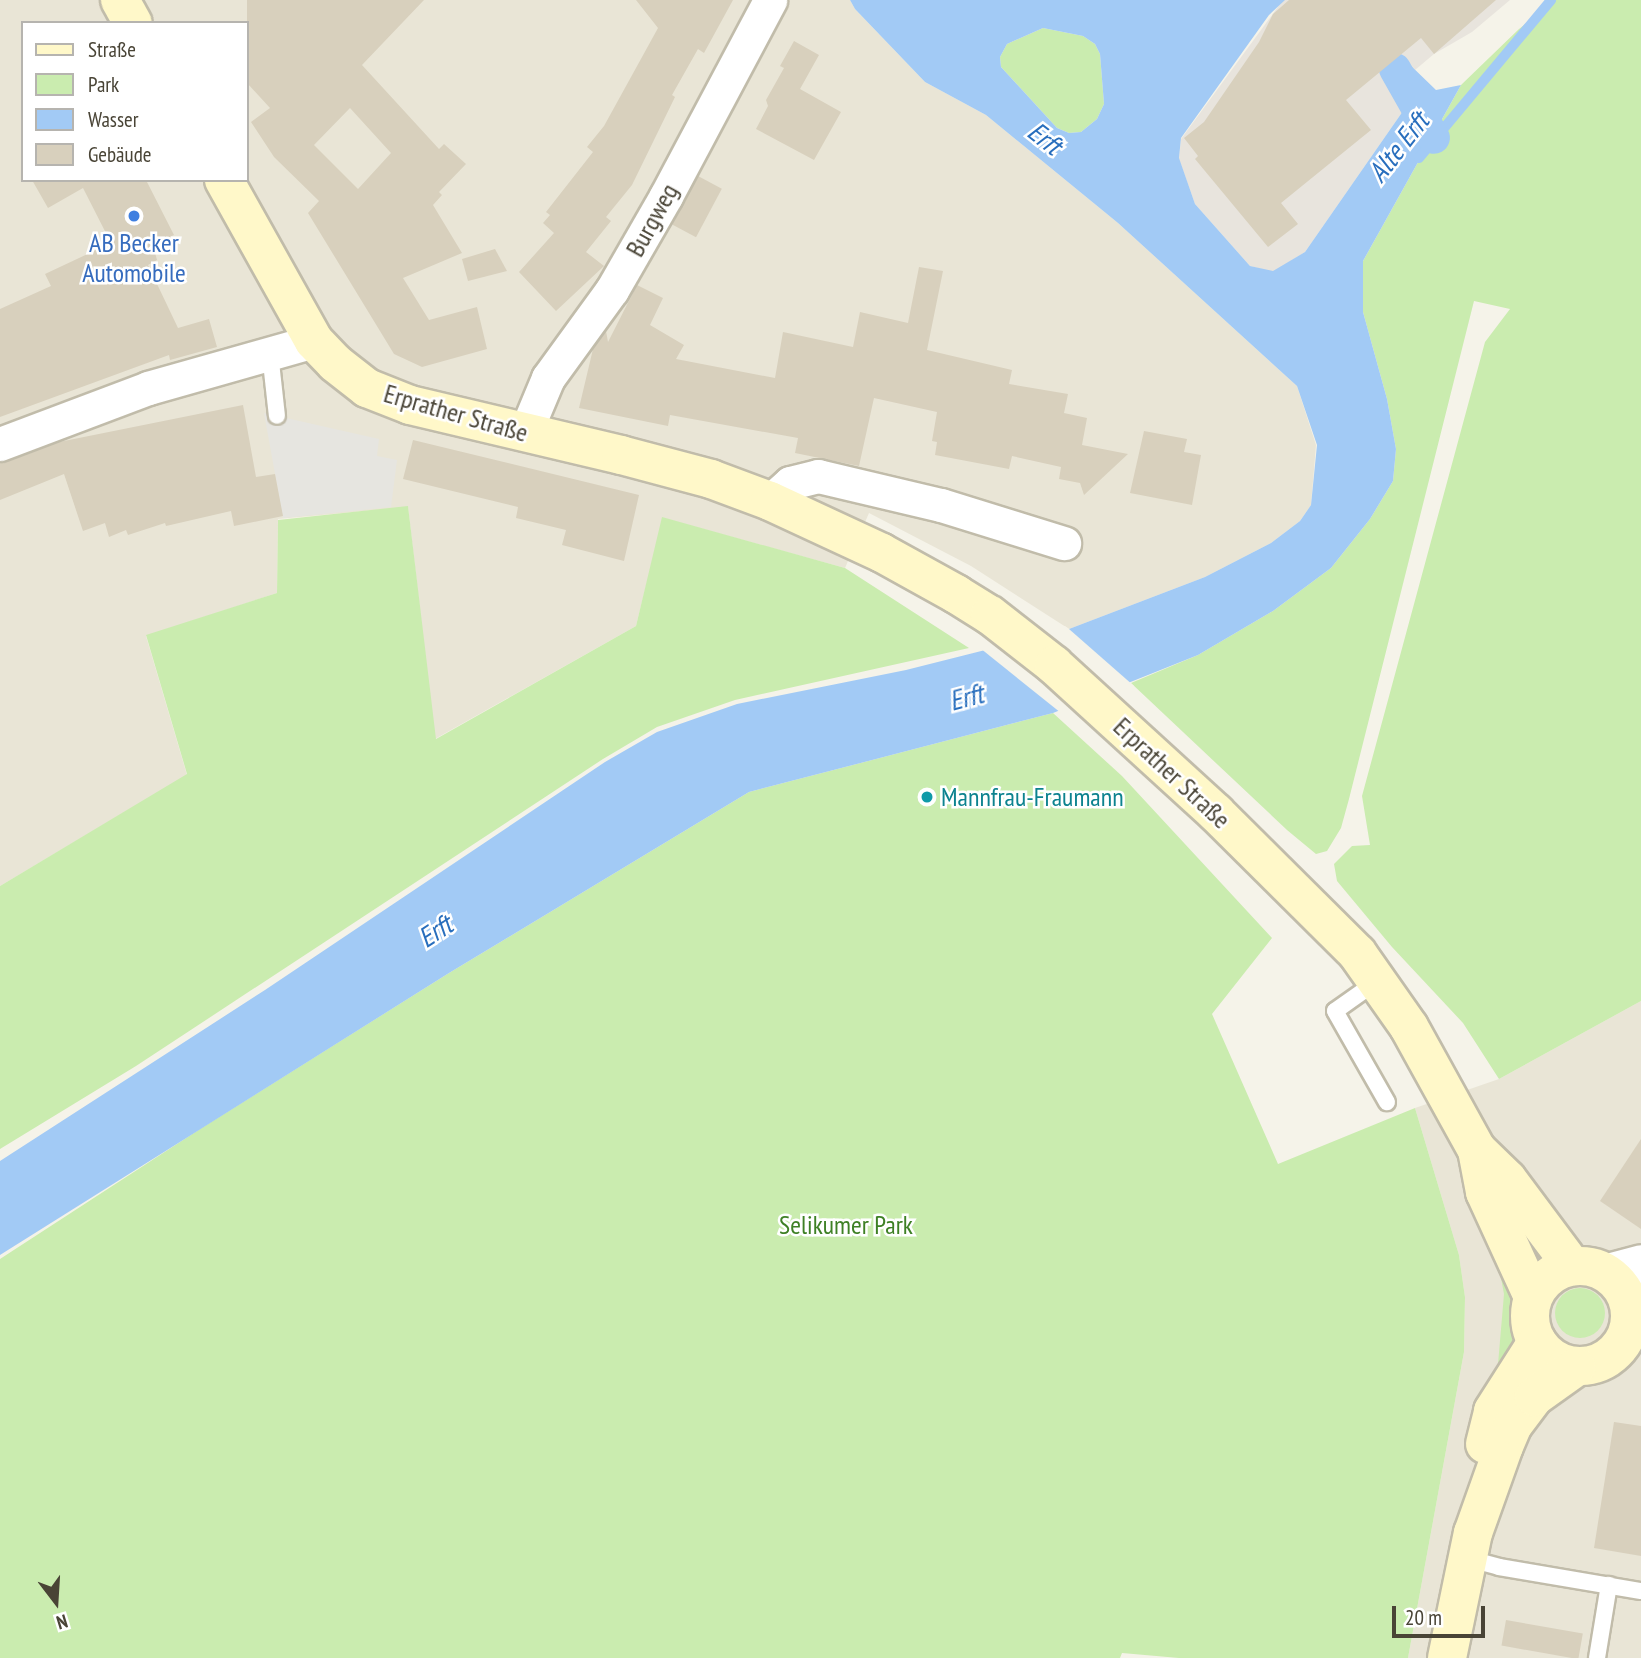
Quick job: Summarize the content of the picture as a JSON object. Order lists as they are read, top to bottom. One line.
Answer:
{"streets":{"main road":["Erprather Straße"],"street":["Burgweg"]},"crossings":[["Burgweg","Erprather Straße"]],"water":["Erft","Alte Erft"],"parks":["Selikumer Park"],"places":["AB Becker Automobile","Mannfrau-Fraumann"],"legend":["Straße","Park","Wasser","Gebäude"],"scale_bar":"20 m","north":"bottom"}
